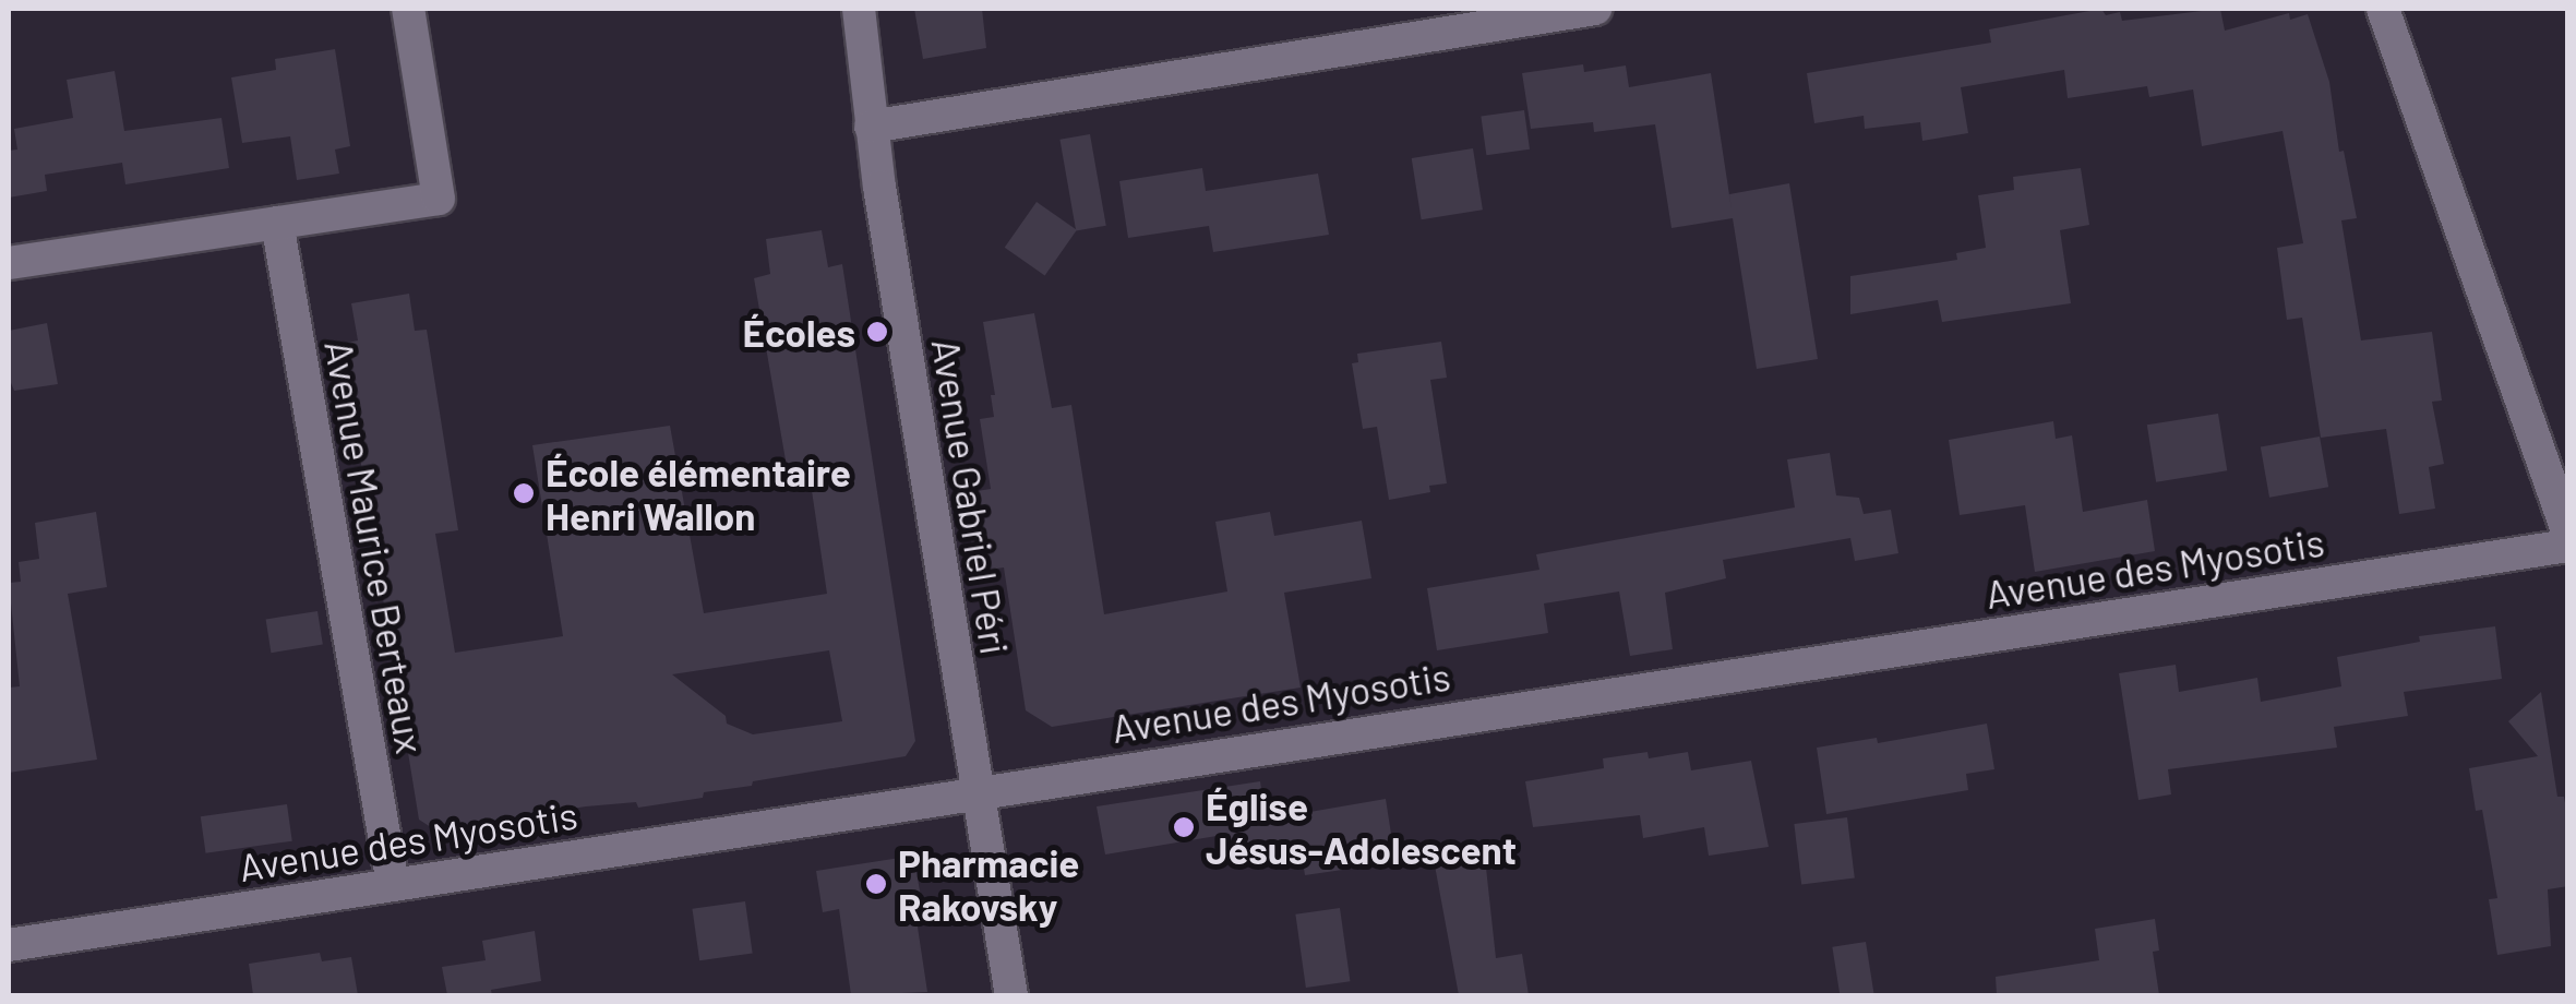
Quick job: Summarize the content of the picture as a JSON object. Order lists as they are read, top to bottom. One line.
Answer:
{"streets":{"street":["Avenue Gabriel Péri","Avenue Maurice Berteaux","Avenue des Myosotis"]},"crossings":[["Avenue Gabriel Péri","Avenue des Myosotis"],["Avenue Maurice Berteaux","Avenue des Myosotis"]],"places":["Écoles","École élémentaire Henri Wallon","Église Jésus-Adolescent","Pharmacie Rakovsky"]}
